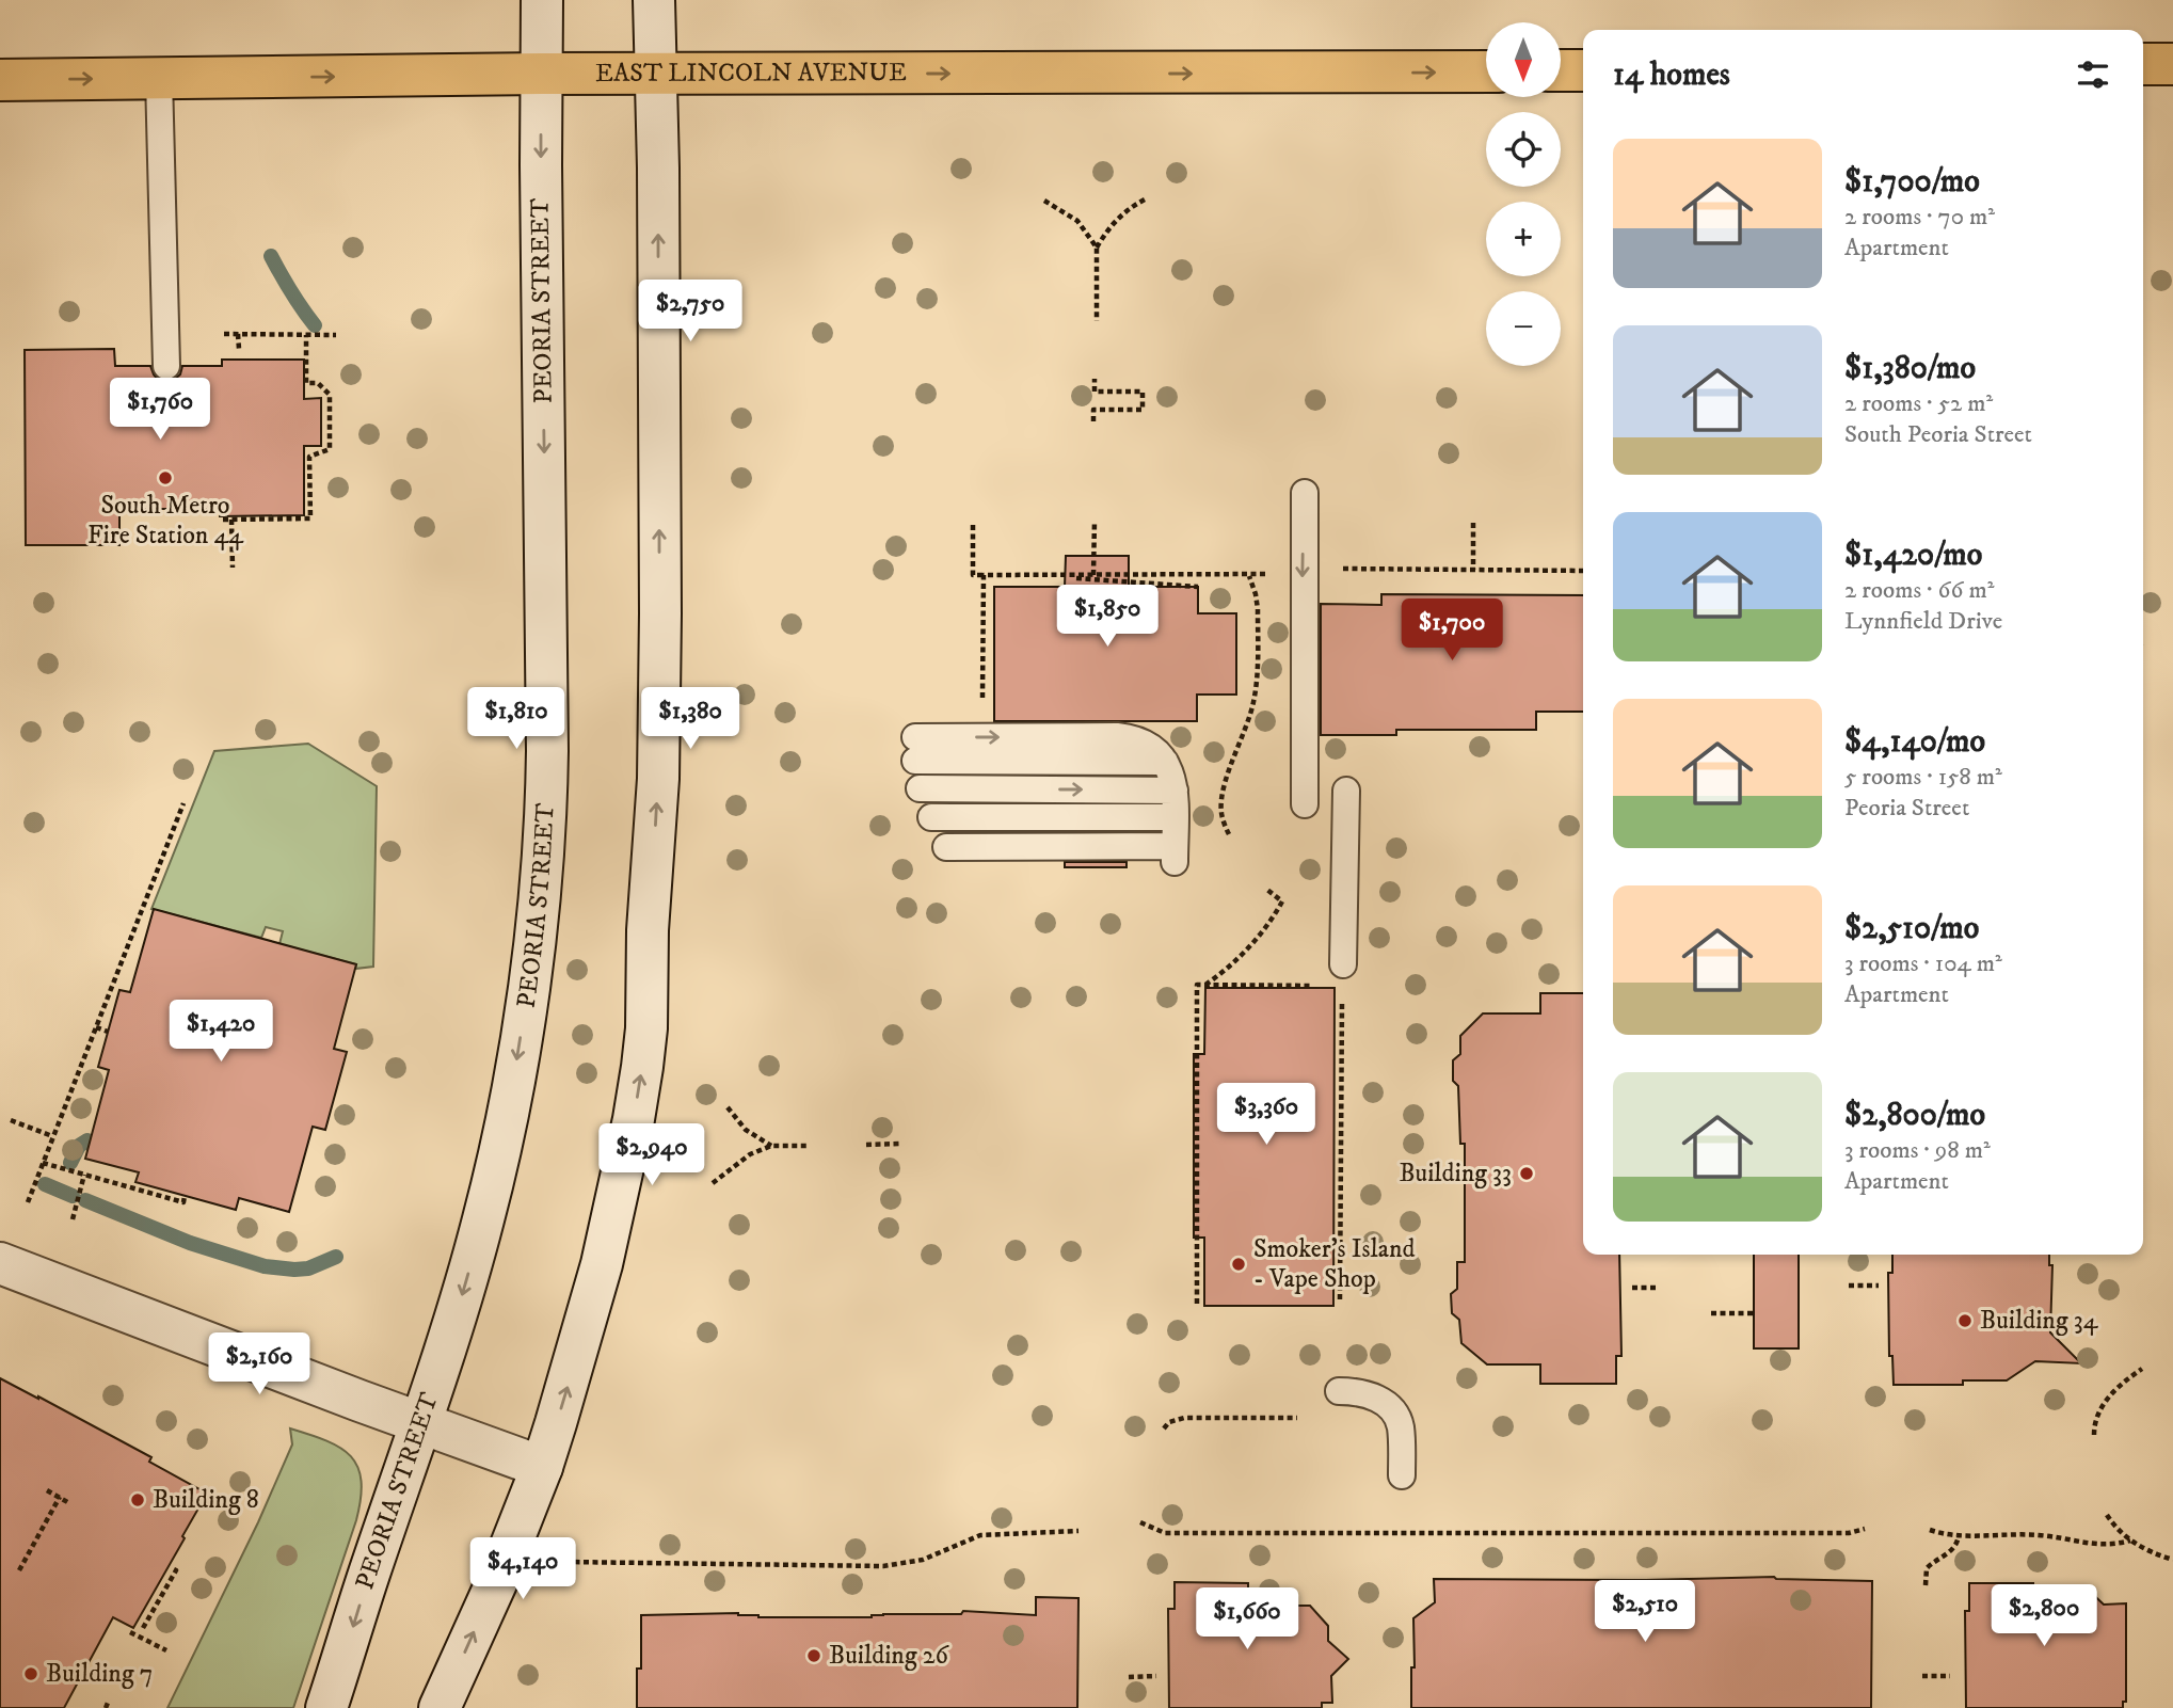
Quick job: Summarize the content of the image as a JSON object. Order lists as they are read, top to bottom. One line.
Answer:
{"streets":{"main road":["EAST LINCOLN AVENUE","PEORIA STREET"]},"crossings":[["EAST LINCOLN AVENUE","PEORIA STREET"]],"one_way":["EAST LINCOLN AVENUE"],"places":["South Metro Fire Station 44","Building 33","Smoker's Island - Vape Shop","Building 34","Building 8","Building 26","Building 7"],"north":"bottom","page":{"map_buttons":["+","−"],"heading":"14 homes","list":[{"name":"$1,700/mo","note":"2 rooms · 70 m² · Apartment"},{"name":"$1,380/mo","note":"2 rooms · 52 m² · South Peoria Street"},{"name":"$1,420/mo","note":"2 rooms · 66 m² · Lynnfield Drive"},{"name":"$4,140/mo","note":"5 rooms · 158 m² · Peoria Street"},{"name":"$2,510/mo","note":"3 rooms · 104 m² · Apartment"},{"name":"$2,800/mo","note":"3 rooms · 98 m² · Apartment"}],"price":["$2,750","$1,760","$1,850","$1,700","$1,810","$1,380","$1,420","$3,360","$2,940","$2,160","$4,140","$2,510","$2,800","$1,660"]}}
